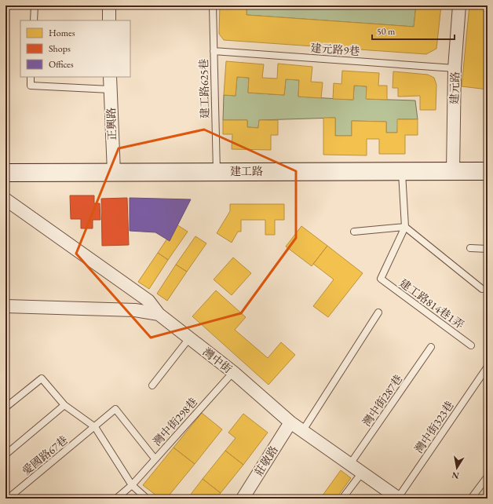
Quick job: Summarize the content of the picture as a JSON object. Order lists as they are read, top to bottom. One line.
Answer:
{"streets":{"street":["建元路","正興路","建工路","灣中街","莊敬路"],"lane":["建元路9巷","建工路625巷","建工路814巷1弄","灣中街287巷","灣中街298巷","灣中街323巷","愛國路67巷"]},"crossings":[["建元路9巷","建元路"],["建元路9巷","建工路625巷"],["建元路","建工路"],["建工路625巷","建工路"],["正興路","建工路"],["灣中街","灣中街287巷"],["灣中街","灣中街298巷"],["灣中街","灣中街323巷"],["灣中街","莊敬路"],["灣中街298巷","愛國路67巷"]],"legend":["Homes","Shops","Offices"],"scale_bar":"50 m","north":"bottom"}
